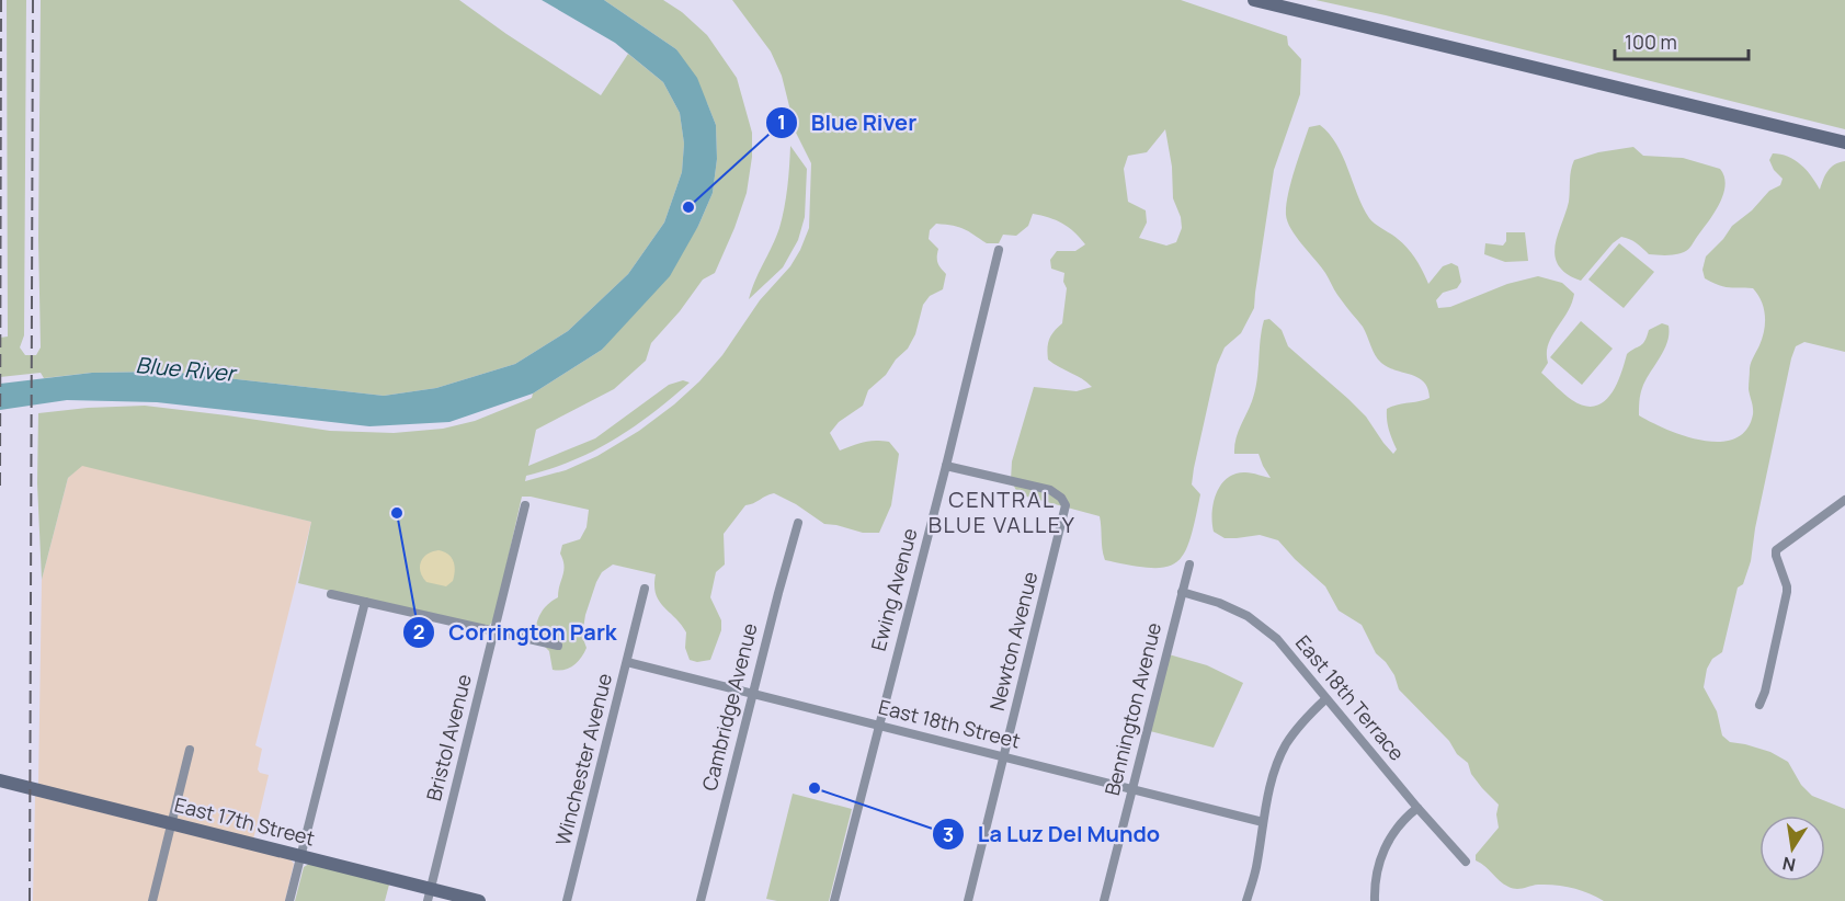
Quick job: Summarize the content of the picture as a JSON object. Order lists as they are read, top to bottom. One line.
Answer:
{"streets":{"main road":["East 17th Street"],"street":["Ewing Avenue","Newton Avenue","East 18th Terrace","Cambridge Avenue","Bennington Avenue","East 18th Street","Bristol Avenue","Winchester Avenue"]},"crossings":[["Ewing Avenue","Newton Avenue"],["Ewing Avenue","East 18th Street"],["Newton Avenue","East 18th Street"],["East 18th Terrace","Bennington Avenue"],["Cambridge Avenue","East 18th Street"],["Bennington Avenue","East 18th Street"],["East 18th Street","Winchester Avenue"],["Bristol Avenue","East 17th Street"]],"districts":["CENTRAL BLUE VALLEY"],"water":["Blue River"],"places":["Blue River","Corrington Park","La Luz Del Mundo"],"scale_bar":"100 m","north":"bottom"}
